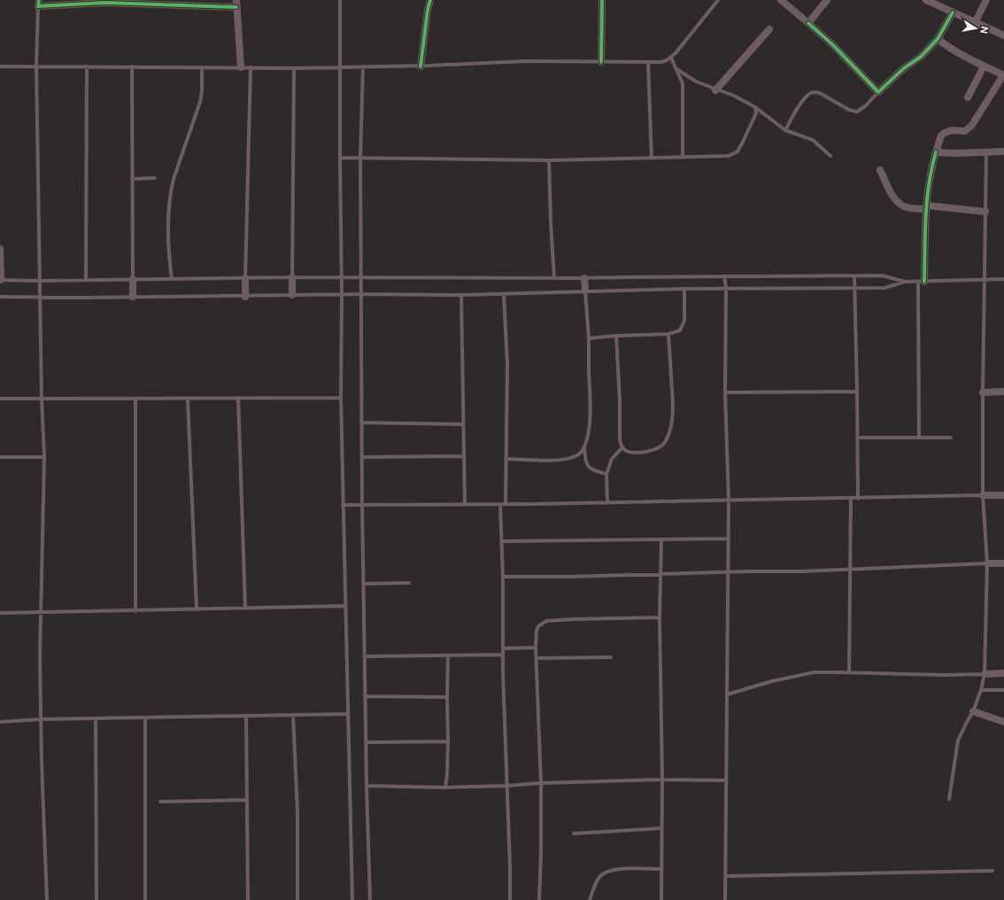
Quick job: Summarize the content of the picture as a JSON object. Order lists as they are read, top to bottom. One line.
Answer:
{"north":"right"}
